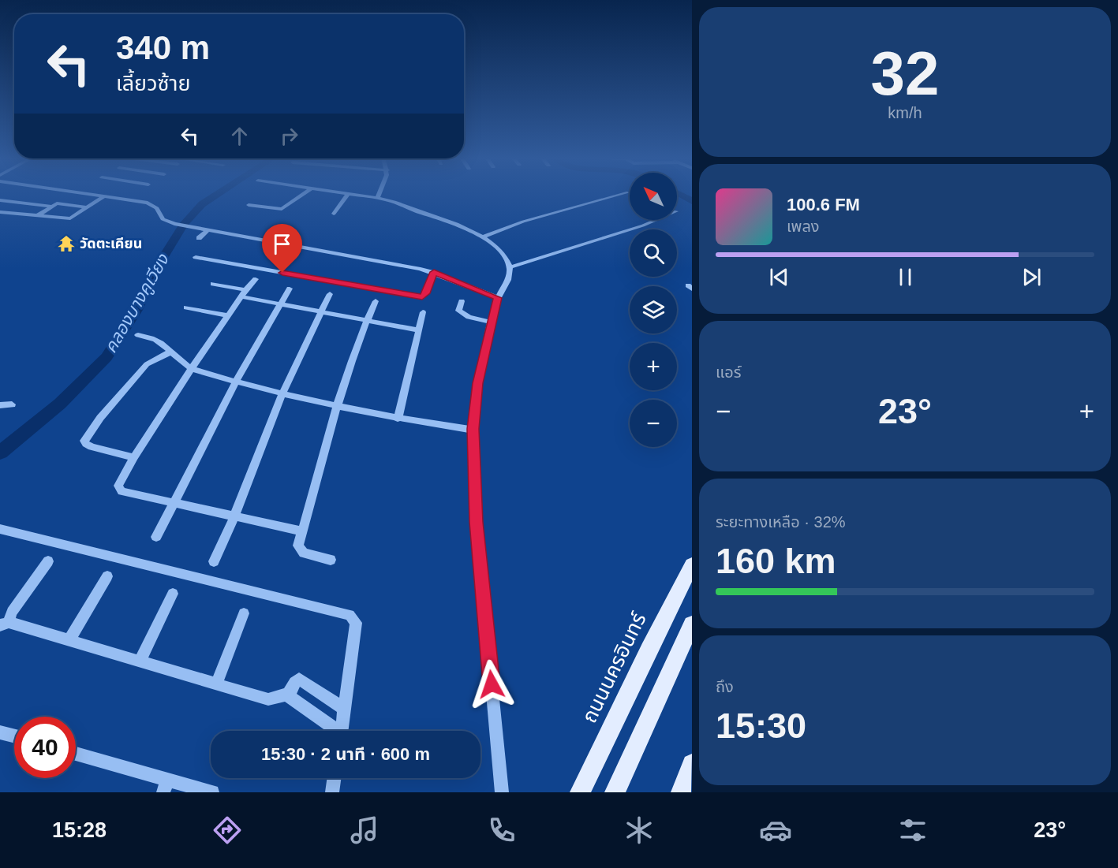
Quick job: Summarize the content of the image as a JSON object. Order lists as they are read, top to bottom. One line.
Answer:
{"streets":{"main road":["ถนนนครอินทร์"]},"water":["คลองบางคูเวียง"],"places":{"temple":["วัดตะเคียน"]},"north":"top left","page":{"tile":[["32","km/h"],"แอร์",["ระยะทางเหลือ · 32%","160 km"],["ถึง","15:30"]],"turn":["340 m","เลี้ยวซ้าย"],"map_buttons":["+","−"],"song":["100.6 FM","เพลง"],"heat":["−","23°","+"],"limit":"40","trip":"15:30 · 2 นาที · 600 m","tabs":["15:28","23°"]}}
